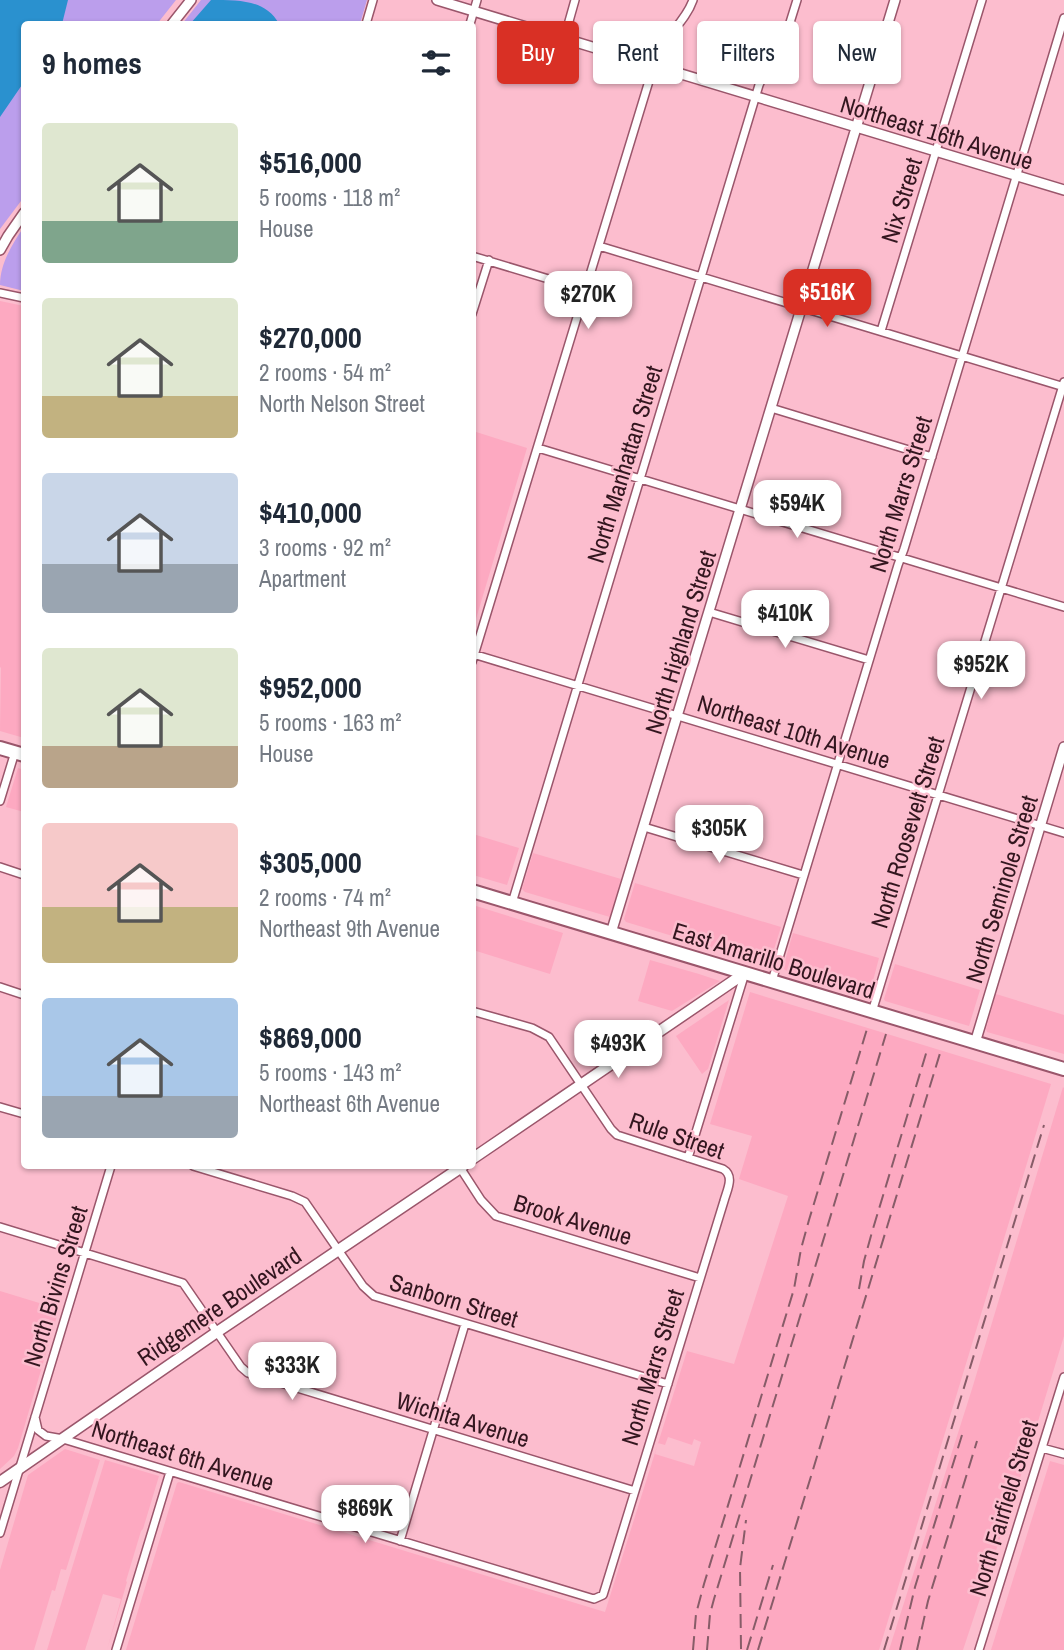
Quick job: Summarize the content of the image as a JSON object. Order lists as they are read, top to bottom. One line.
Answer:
{"streets":{"highway":["East Amarillo Boulevard"],"main road":["Ridgemere Boulevard"],"street":["Northeast 16th Avenue","Nix Street","North Manhattan Street","North Marrs Street","North Highland Street","Northeast 10th Avenue","North Roosevelt Street","North Seminole Street","Rule Street","Brook Avenue","North Bivins Street","Sanborn Street","Wichita Avenue","Northeast 6th Avenue","North Fairfield Street"]},"crossings":[["Northeast 16th Avenue","Nix Street"],["Northeast 16th Avenue","North Manhattan Street"],["Northeast 16th Avenue","North Marrs Street"],["Northeast 16th Avenue","North Highland Street"],["North Manhattan Street","Northeast 10th Avenue"],["North Manhattan Street","East Amarillo Boulevard"],["North Marrs Street","Northeast 10th Avenue"],["North Marrs Street","East Amarillo Boulevard"],["North Marrs Street","Rule Street"],["North Marrs Street","Brook Avenue"],["North Marrs Street","Sanborn Street"],["North Marrs Street","Wichita Avenue"],["North Marrs Street","Northeast 6th Avenue"],["North Highland Street","Northeast 10th Avenue"],["North Highland Street","East Amarillo Boulevard"],["Northeast 10th Avenue","North Roosevelt Street"],["Northeast 10th Avenue","North Seminole Street"],["North Roosevelt Street","East Amarillo Boulevard"],["North Seminole Street","East Amarillo Boulevard"],["North Bivins Street","Ridgemere Boulevard"],["North Bivins Street","Wichita Avenue"],["Sanborn Street","Ridgemere Boulevard"],["Ridgemere Boulevard","Wichita Avenue"],["Ridgemere Boulevard","Northeast 6th Avenue"]],"page":{"chip":["Buy","Rent","Filters","New"],"heading":"9 homes","list":[{"name":"$516,000","note":"5 rooms · 118 m² · House"},{"name":"$270,000","note":"2 rooms · 54 m² · North Nelson Street"},{"name":"$410,000","note":"3 rooms · 92 m² · Apartment"},{"name":"$952,000","note":"5 rooms · 163 m² · House"},{"name":"$305,000","note":"2 rooms · 74 m² · Northeast 9th Avenue"},{"name":"$869,000","note":"5 rooms · 143 m² · Northeast 6th Avenue"}],"price":["$516K","$270K","$594K","$410K","$952K","$305K","$493K","$333K","$869K"]}}
